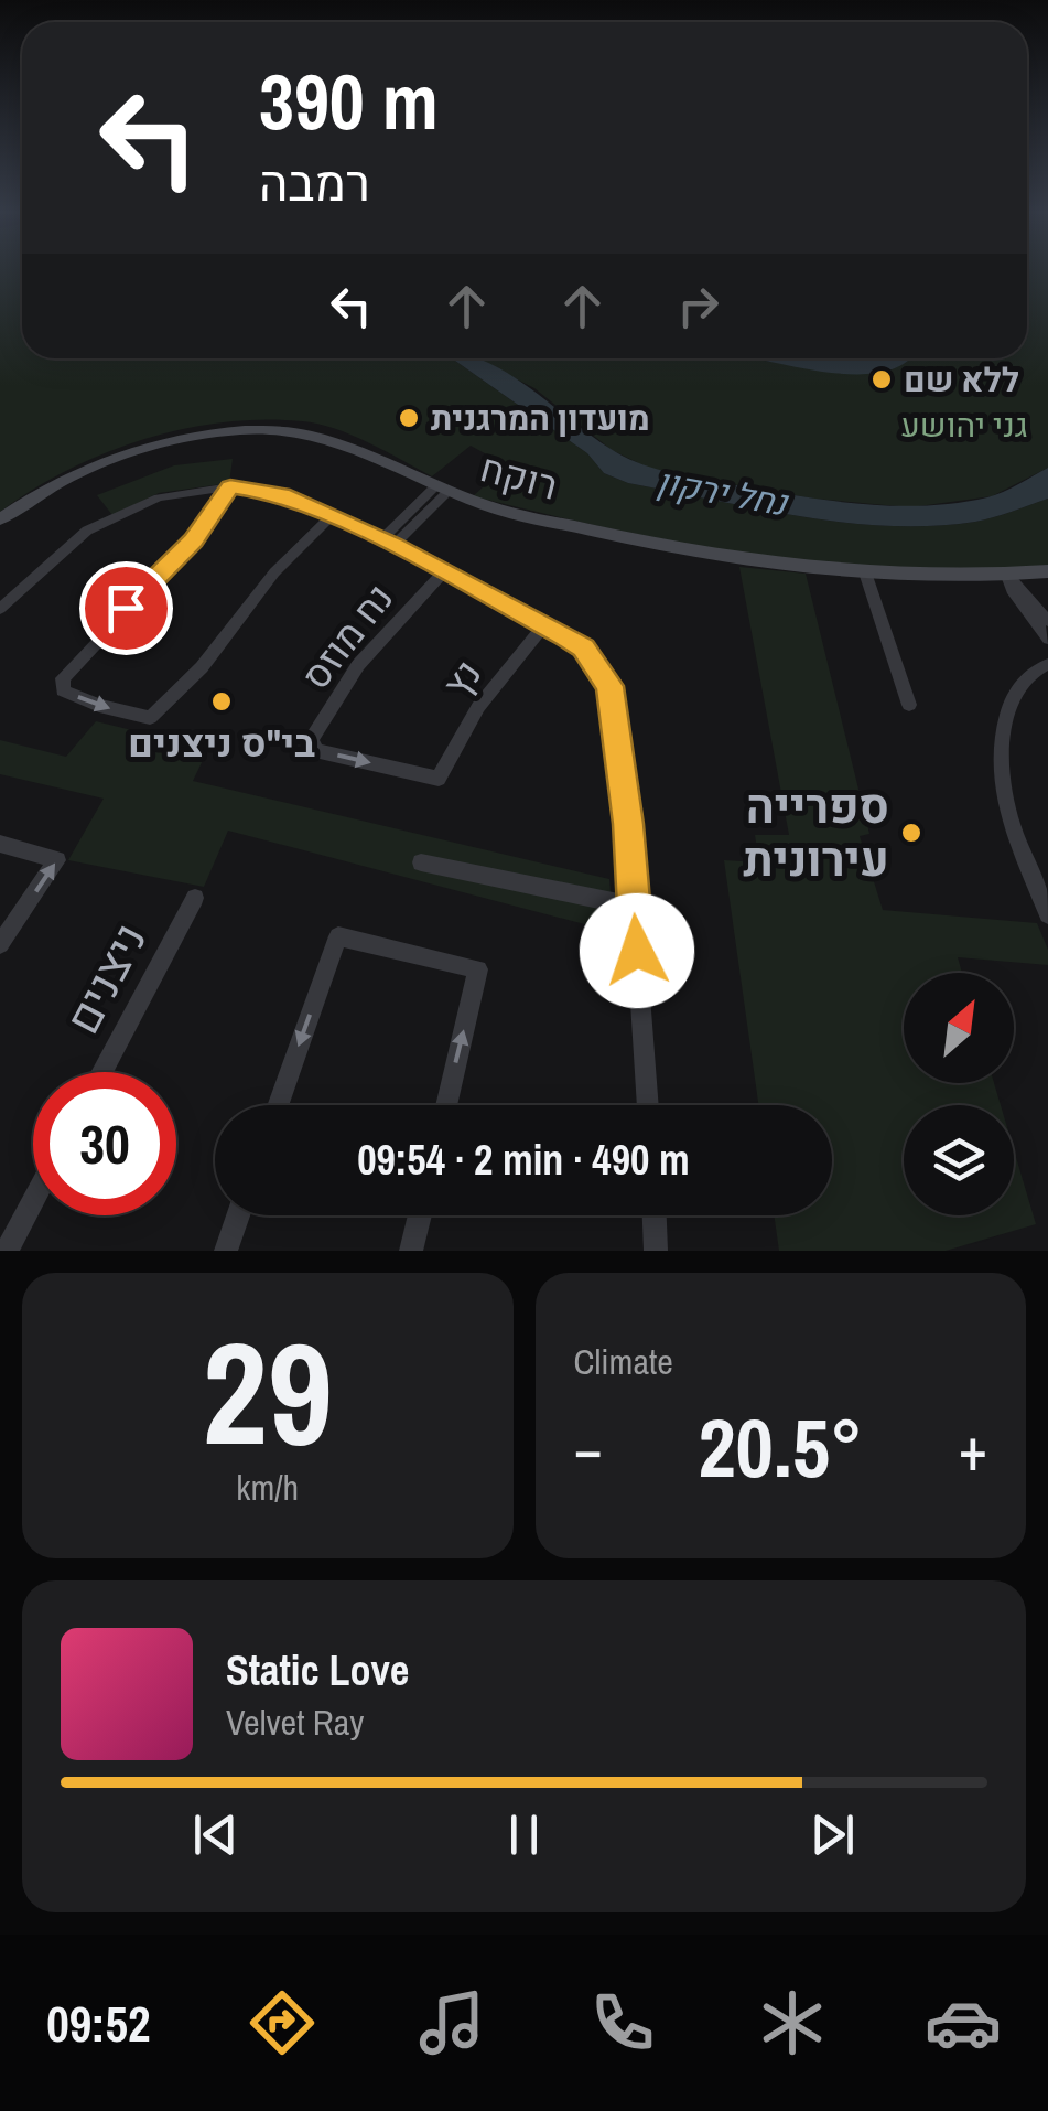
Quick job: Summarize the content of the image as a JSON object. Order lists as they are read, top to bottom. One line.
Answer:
{"streets":{"street":["רוקח","נח מוזס","נץ","ניצנים"]},"crossings":[["נח מוזס","נץ"]],"water":["נחל ירקון"],"parks":["גני יהושע"],"places":["ללא שם","מועדון המרגנית","בי\"ס ניצנים","ספרייה עירונית"],"north":"top right","page":{"turn":["390 m","רמבה"],"limit":"30","trip":"09:54 · 2 min · 490 m","tile":[["29","km/h"],"Climate"],"heat":["−","20.5°","+"],"song":["Static Love","Velvet Ray"],"tabs":"09:52"}}
